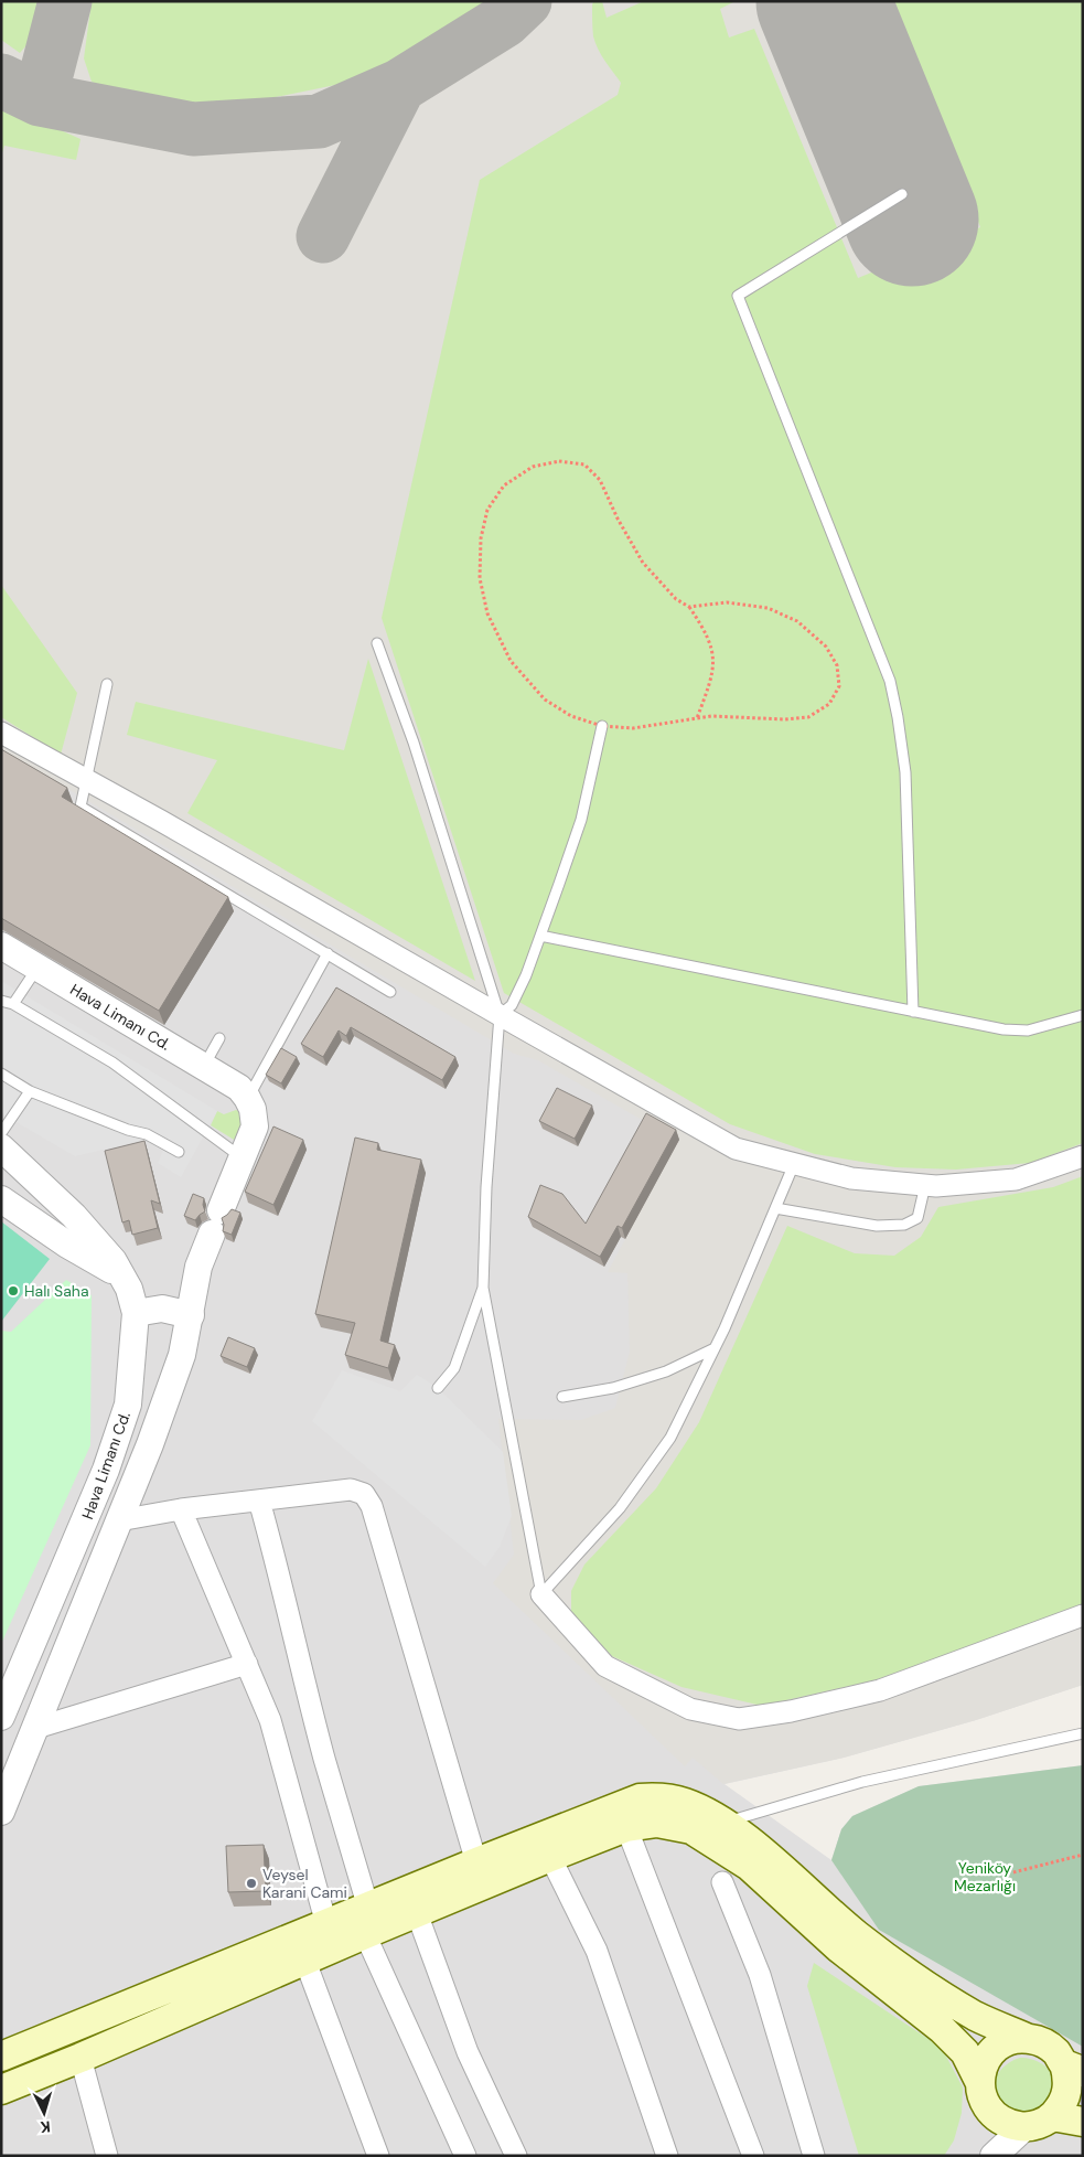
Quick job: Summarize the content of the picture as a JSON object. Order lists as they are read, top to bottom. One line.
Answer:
{"streets":{"street":["Hava Limanı Cd."]},"parks":["Yeniköy Mezarlığı"],"places":["Halı Saha","Veysel Karani Cami"],"north":"bottom"}
